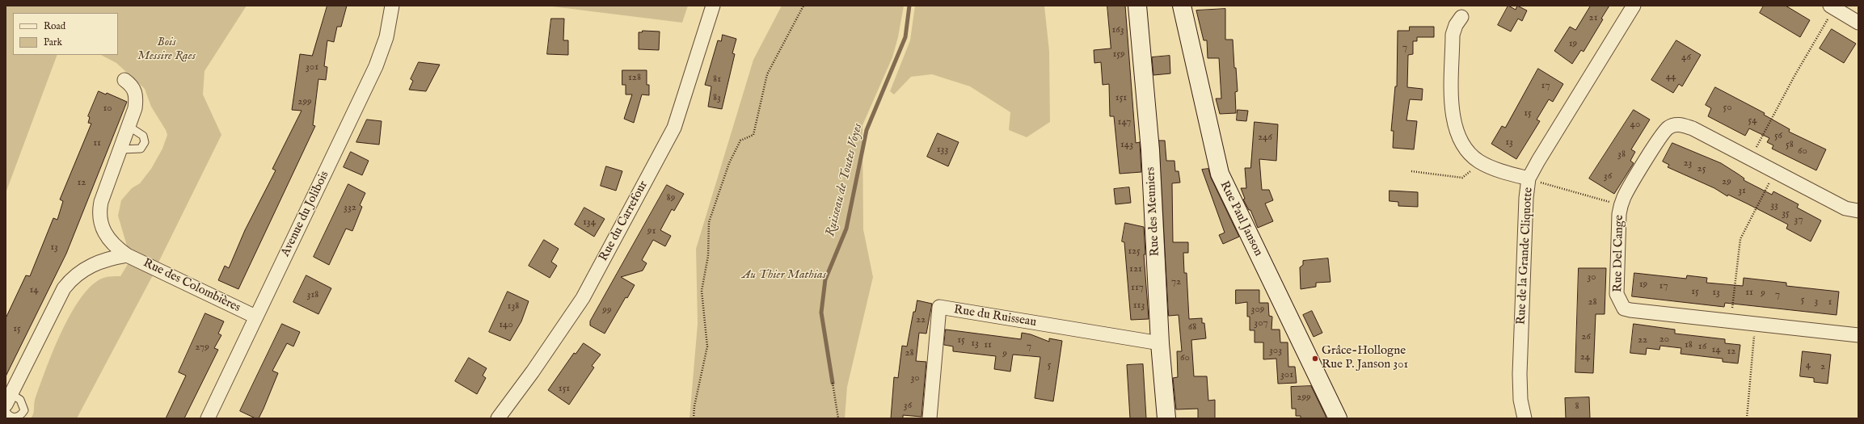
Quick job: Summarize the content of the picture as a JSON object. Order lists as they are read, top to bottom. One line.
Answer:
{"streets":{"street":["Rue des Meuniers","Avenue du Jolibois","Rue Paul Janson","Rue du Carrefour","Rue Del Cange","Rue de la Grande Cliquotte","Rue des Colombières","Rue du Ruisseau"]},"crossings":[["Rue des Meuniers","Rue du Ruisseau"],["Avenue du Jolibois","Rue des Colombières"]],"water":["Ruisseau de Toutes Voyes"],"parks":["Bois Messire Raes","Au Thier Mathias"],"places":["Grâce-Hollogne Rue P. Janson 301"],"house_numbers":["21","163","19","7","159","46","301","44","128","81","17","83","151","299","50","10","15","54","147","40","56","246","13","11","143","58","133","60","38","23","25","36","29","12","31","89","33","332","35","37","134","91","13","125","121","30","72","19","17","117","14","15","13","11","9","318","7","5","3","28","1","113","138","309","99","22","307","140","68","15","26","20","15","22","13","11","18","7","16","279","14","303","12","28","9","24","60","5","4","2","301","30","151","299","36","8"],"legend":["Road","Park"]}
